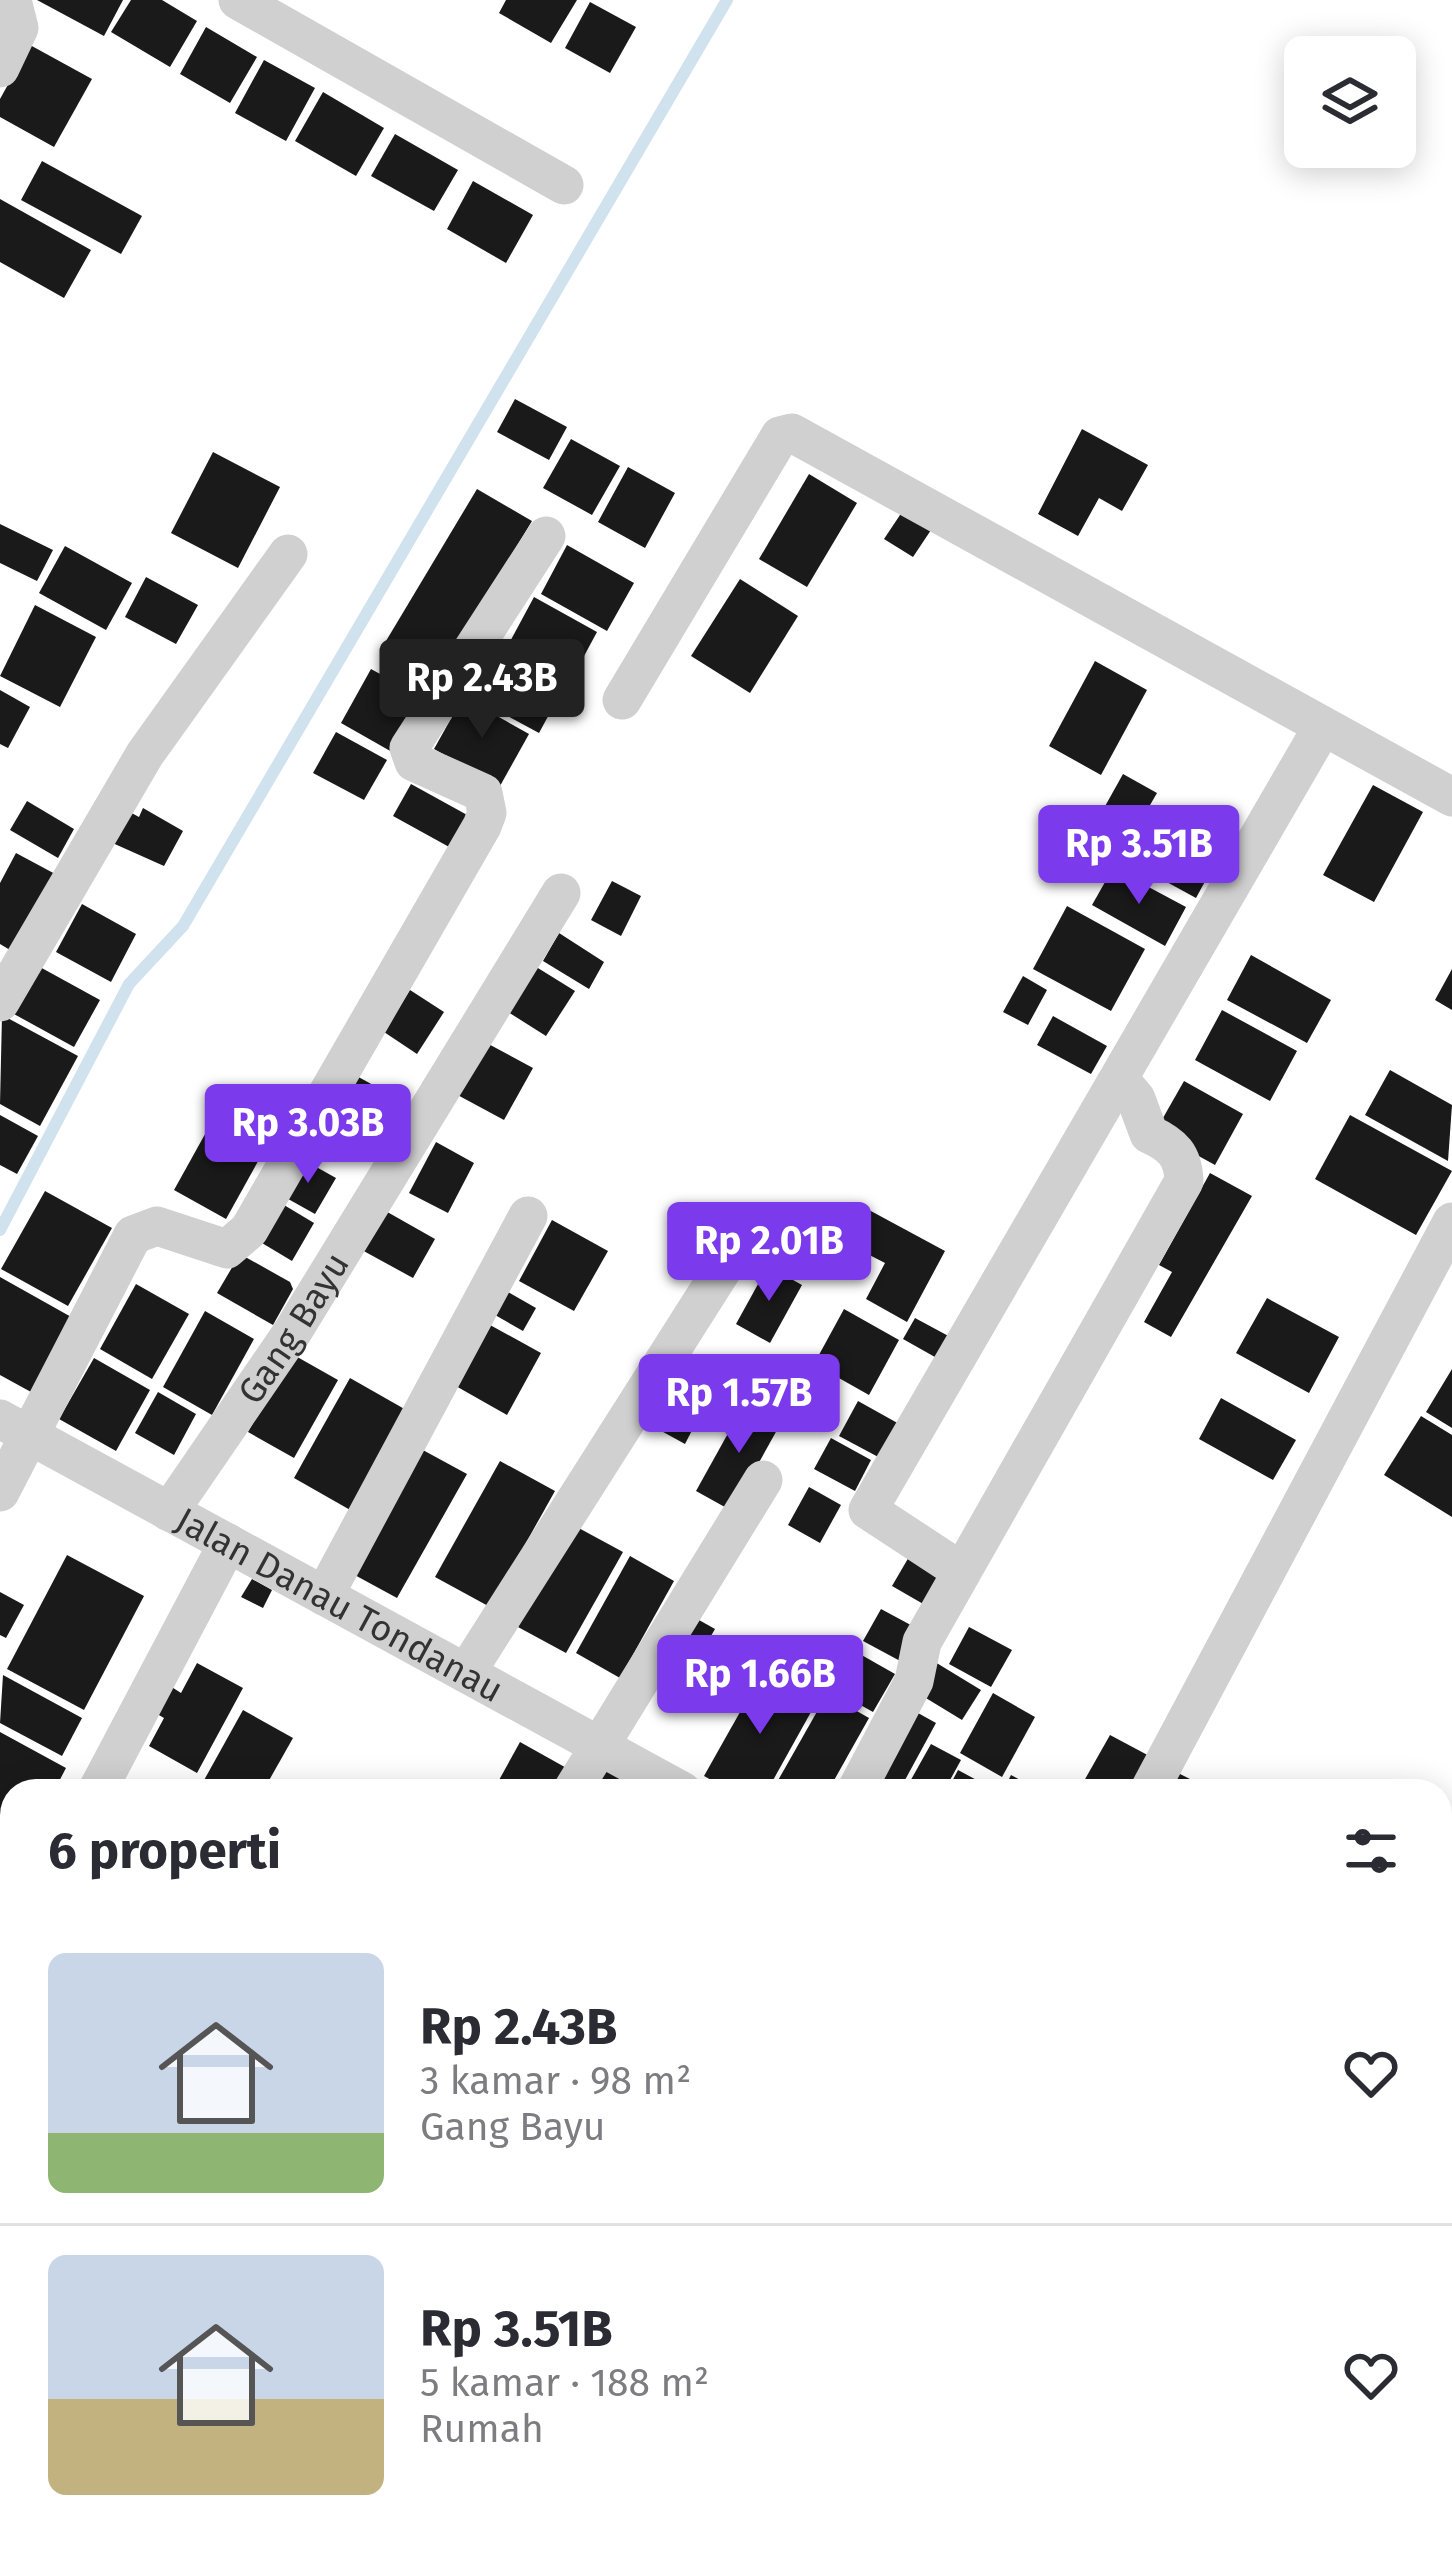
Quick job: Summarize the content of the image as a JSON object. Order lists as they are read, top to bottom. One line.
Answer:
{"streets":{"street":["Gang Bayu","Jalan Danau Tondanau"]},"crossings":[["Gang Bayu","Jalan Danau Tondanau"]],"page":{"price":["Rp 2.43B","Rp 3.51B","Rp 3.03B","Rp 2.01B","Rp 1.57B","Rp 1.66B"],"heading":"6 properti","list":[{"name":"Rp 2.43B","note":"3 kamar · 98 m² · Gang Bayu"},{"name":"Rp 3.51B","note":"5 kamar · 188 m² · Rumah"}]}}
